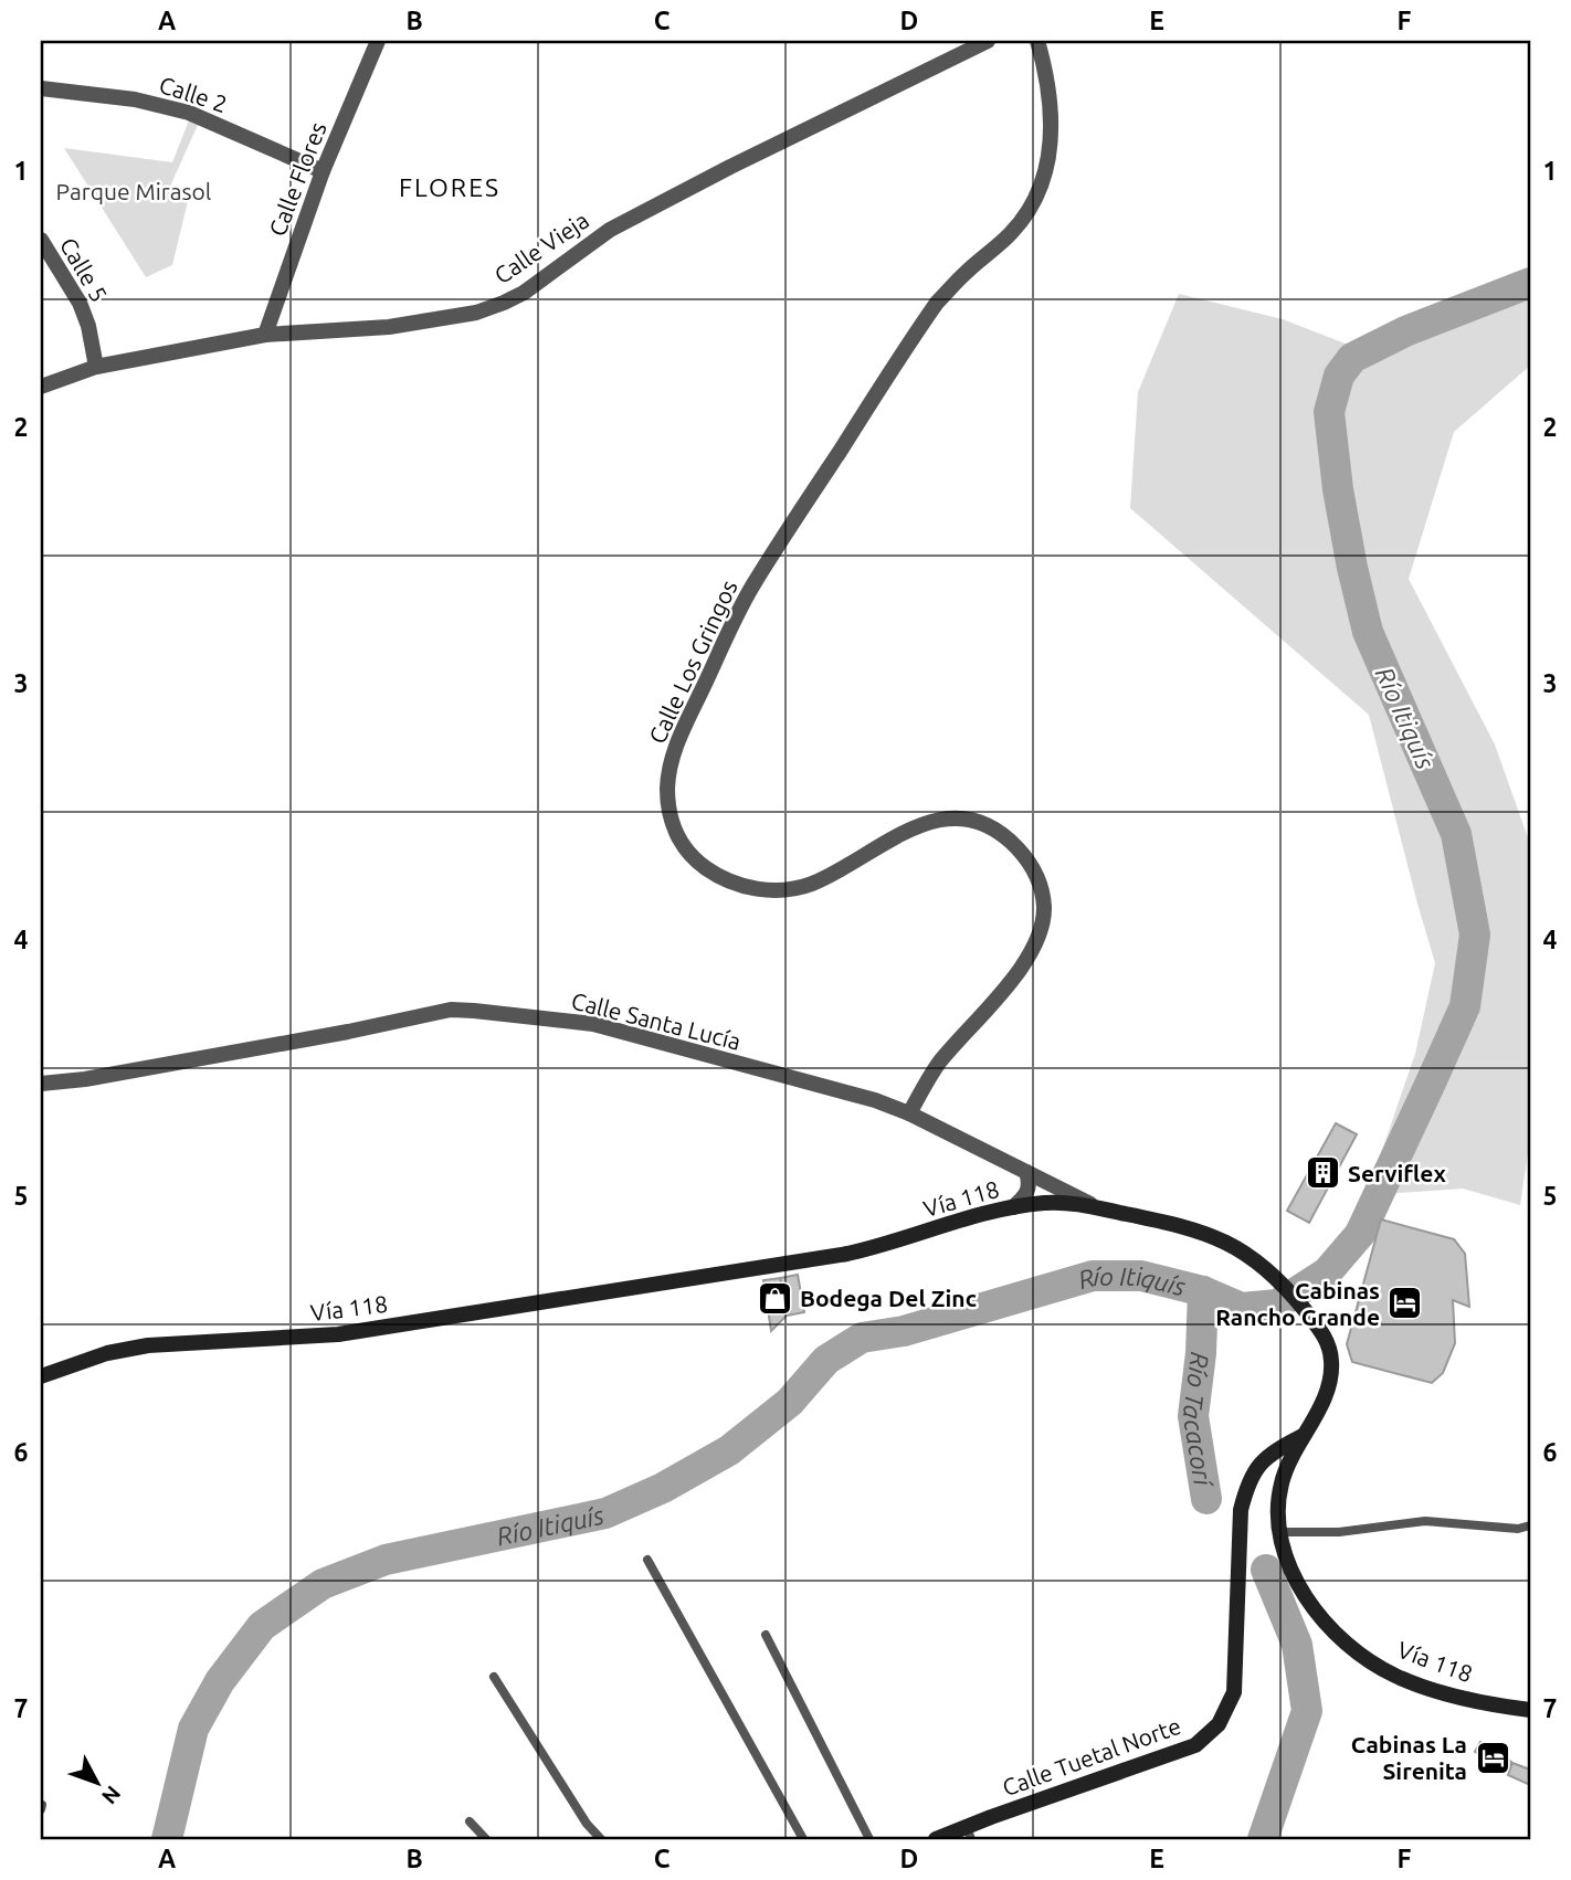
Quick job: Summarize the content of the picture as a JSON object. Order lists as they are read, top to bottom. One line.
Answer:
{"streets":{"main road":["Vía 118","Calle Tuetal Norte"],"street":["Calle 2","Calle Flores","Calle Vieja","Calle 5","Calle Los Gringos","Calle Santa Lucía"]},"crossings":[["Calle 2","Calle Flores"],["Calle Flores","Calle Vieja"],["Calle Vieja","Calle 5"],["Calle Los Gringos","Calle Santa Lucía"],["Calle Santa Lucía","Vía 118"],["Vía 118","Calle Tuetal Norte"]],"districts":["FLORES"],"water":["Río Itiquís","Río Tacacorí"],"parks":["Parque Mirasol"],"places":{"building":["Serviflex"],"shop":["Bodega Del Zinc"],"hotel":["Cabinas Rancho Grande","Cabinas La Sirenita"]},"north":"bottom right","grid":{"columns":["A","B","C","D","E","F"],"rows":["1","2","3","4","5","6","7"]}}
